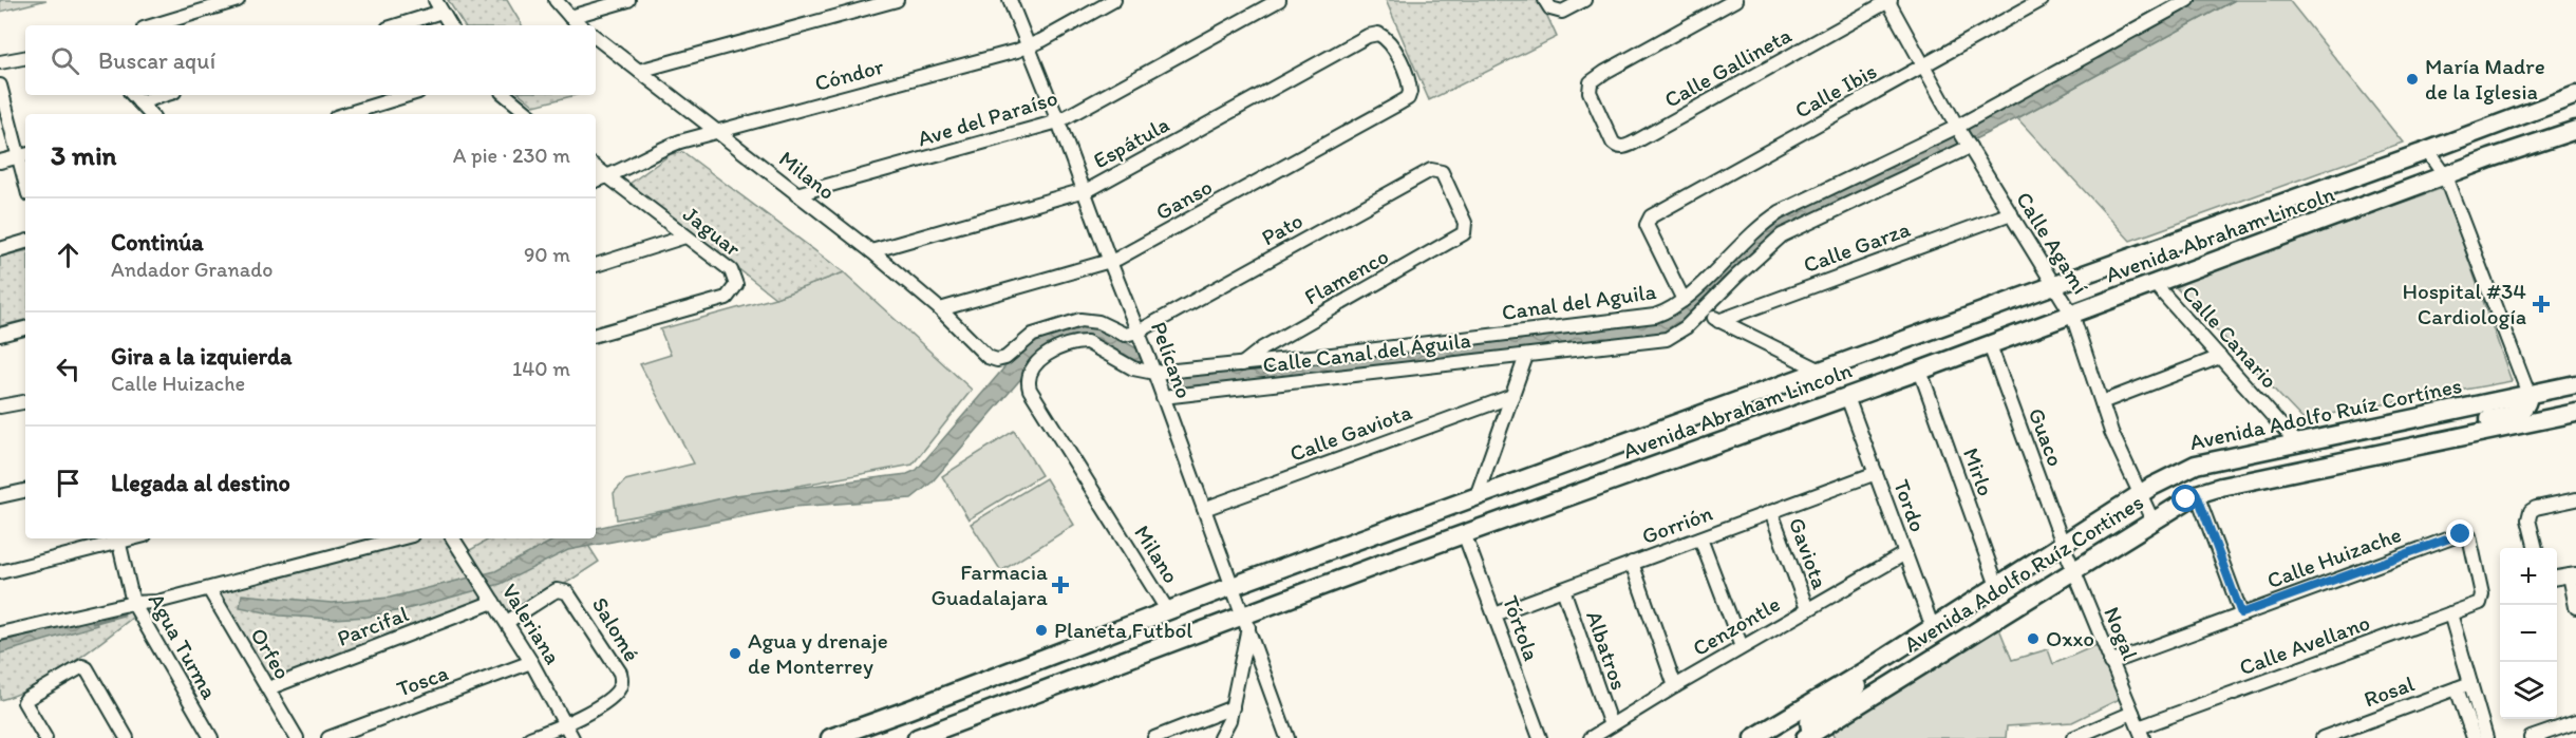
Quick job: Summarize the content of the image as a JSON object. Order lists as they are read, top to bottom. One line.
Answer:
{"streets":{"main road":["Avenida Abraham Lincoln","Avenida Adolfo Ruíz Cortínes","Avenida Adolfo Ruíz Cortines"],"street":["Calle Gallineta","Cóndor","Calle Ibis","Ave del Paraíso","Espátula","Milano","Ganso","Pato","Jaguar","Calle Agamí","Calle Garza","Flamenco","Canal del Aguila","Calle Canario","Calle Canal del Águila","Pelícano","Calle Gaviota","Guaco","Mirlo","Tordo","Gorrión","Gaviota","Calle Huizache","Valeriana","Parcifal","Cenzontle","Tórtola","Salomé","Nogal","Calle Avellano","Agua Turma","Albatros","Orfeo","Tosca","Rosal"]},"crossings":[["Calle Gallineta","Calle Agamí"],["Cóndor","Milano"],["Cóndor","Jaguar"],["Cóndor","Pelícano"],["Calle Ibis","Calle Agamí"],["Calle Ibis","Canal del Aguila"],["Ave del Paraíso","Milano"],["Ave del Paraíso","Pelícano"],["Espátula","Milano"],["Espátula","Ganso"],["Espátula","Pelícano"],["Milano","Ganso"],["Milano","Pato"],["Milano","Canal del Aguila"],["Milano","Pelícano"],["Ganso","Pelícano"],["Pato","Flamenco"],["Pato","Pelícano"],["Avenida Abraham Lincoln","Calle Agamí"],["Avenida Abraham Lincoln","Calle Canario"],["Avenida Abraham Lincoln","Pelícano"],["Avenida Abraham Lincoln","Guaco"],["Avenida Abraham Lincoln","Mirlo"],["Avenida Abraham Lincoln","Tordo"],["Avenida Abraham Lincoln","Tórtola"],["Calle Agamí","Calle Garza"],["Calle Agamí","Canal del Aguila"],["Calle Agamí","Calle Canal del Águila"],["Calle Agamí","Avenida Adolfo Ruíz Cortínes"],["Calle Agamí","Avenida Adolfo Ruíz Cortines"],["Flamenco","Canal del Aguila"],["Canal del Aguila","Calle Canal del Águila"],["Canal del Aguila","Pelícano"],["Calle Canario","Avenida Adolfo Ruíz Cortínes"],["Calle Canal del Águila","Pelícano"],["Pelícano","Calle Gaviota"],["Avenida Adolfo Ruíz Cortínes","Avenida Adolfo Ruíz Cortines"],["Guaco","Avenida Adolfo Ruíz Cortines"],["Guaco","Nogal"],["Mirlo","Avenida Adolfo Ruíz Cortines"],["Tordo","Gorrión"],["Tordo","Avenida Adolfo Ruíz Cortines"],["Tordo","Cenzontle"],["Gorrión","Gaviota"],["Gorrión","Tórtola"],["Gorrión","Albatros"],["Gaviota","Cenzontle"],["Calle Huizache","Nogal"],["Calle Huizache","Calle Avellano"],["Avenida Adolfo Ruíz Cortines","Nogal"],["Valeriana","Parcifal"],["Valeriana","Salomé"],["Valeriana","Tosca"],["Parcifal","Orfeo"],["Cenzontle","Albatros"],["Nogal","Calle Avellano"]],"places":{"other":["María Madre de la Iglesia","Planeta Futbol","Oxxo","Agua y drenaje de Monterrey"],"health":["Hospital #34 Cardiología","Farmacia Guadalajara"]},"page":{"search":"Buscar aquí","heading":["3 min","A pie · 230 m"],"list":[["Continúa","Andador Granado","90 m"],["Gira a la izquierda","Calle Huizache","140 m"],"Llegada al destino"],"map_buttons":["+","−"]}}
